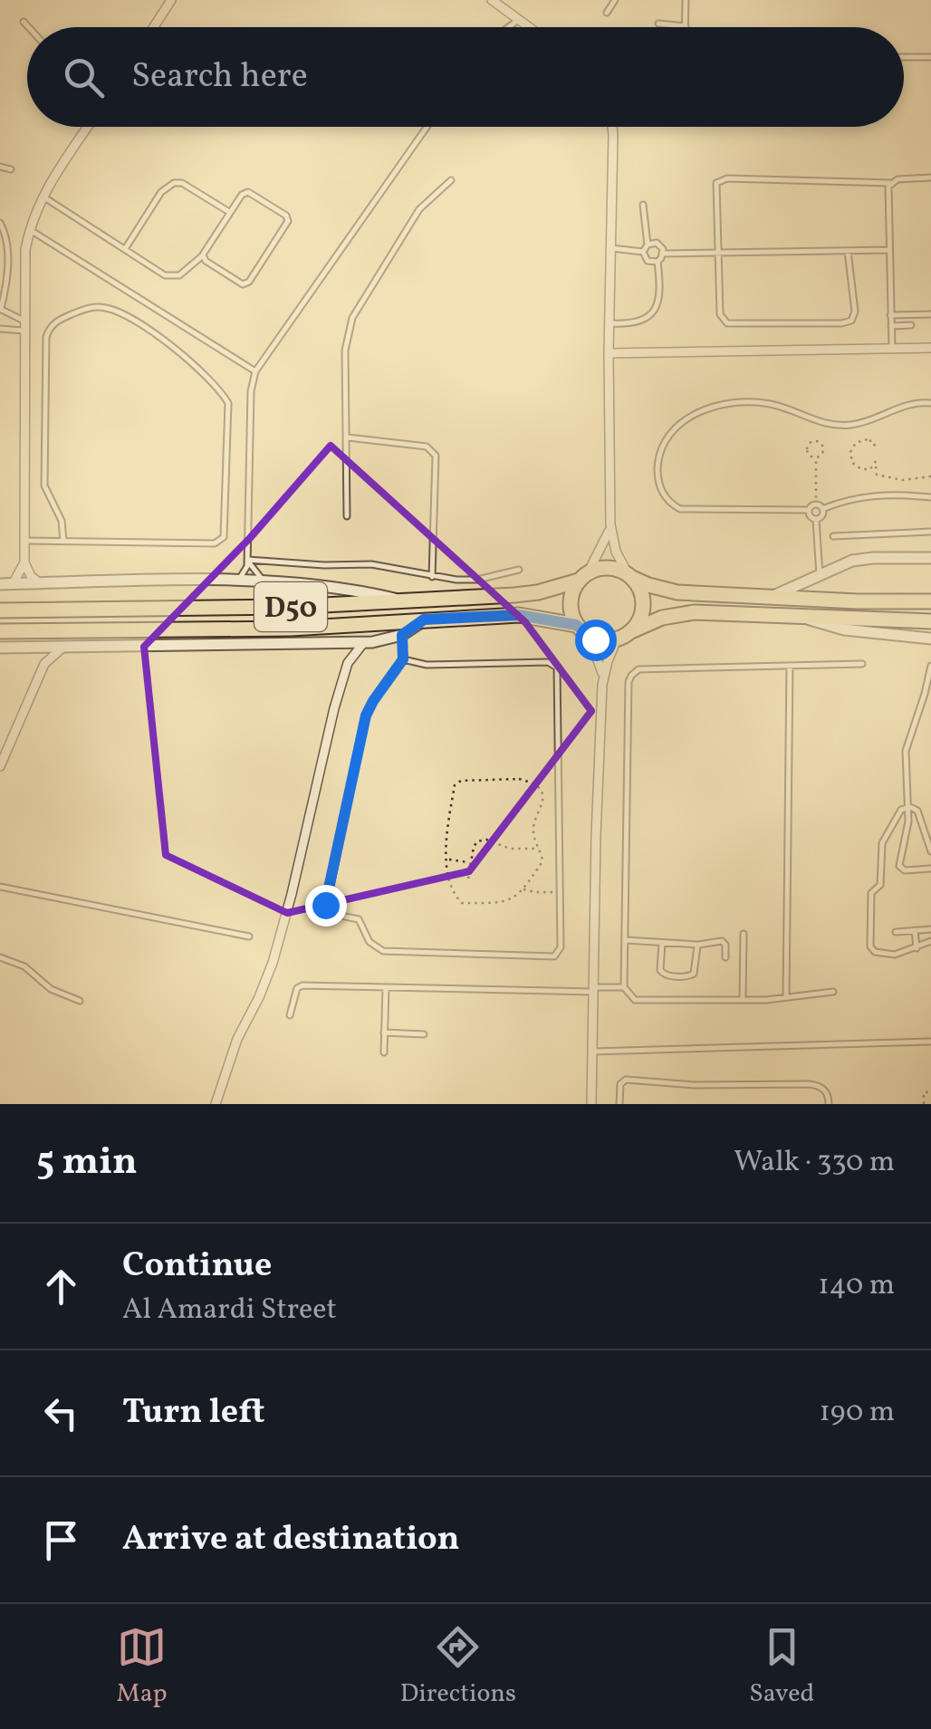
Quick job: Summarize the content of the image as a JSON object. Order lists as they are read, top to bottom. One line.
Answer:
{"streets":{"main road":["D50"]},"page":{"search":"Search here","heading":["5 min","Walk · 330 m"],"list":[["Continue","Al Amardi Street","140 m"],["Turn left","190 m"],"Arrive at destination"],"nav":["Map","Directions","Saved"]}}
